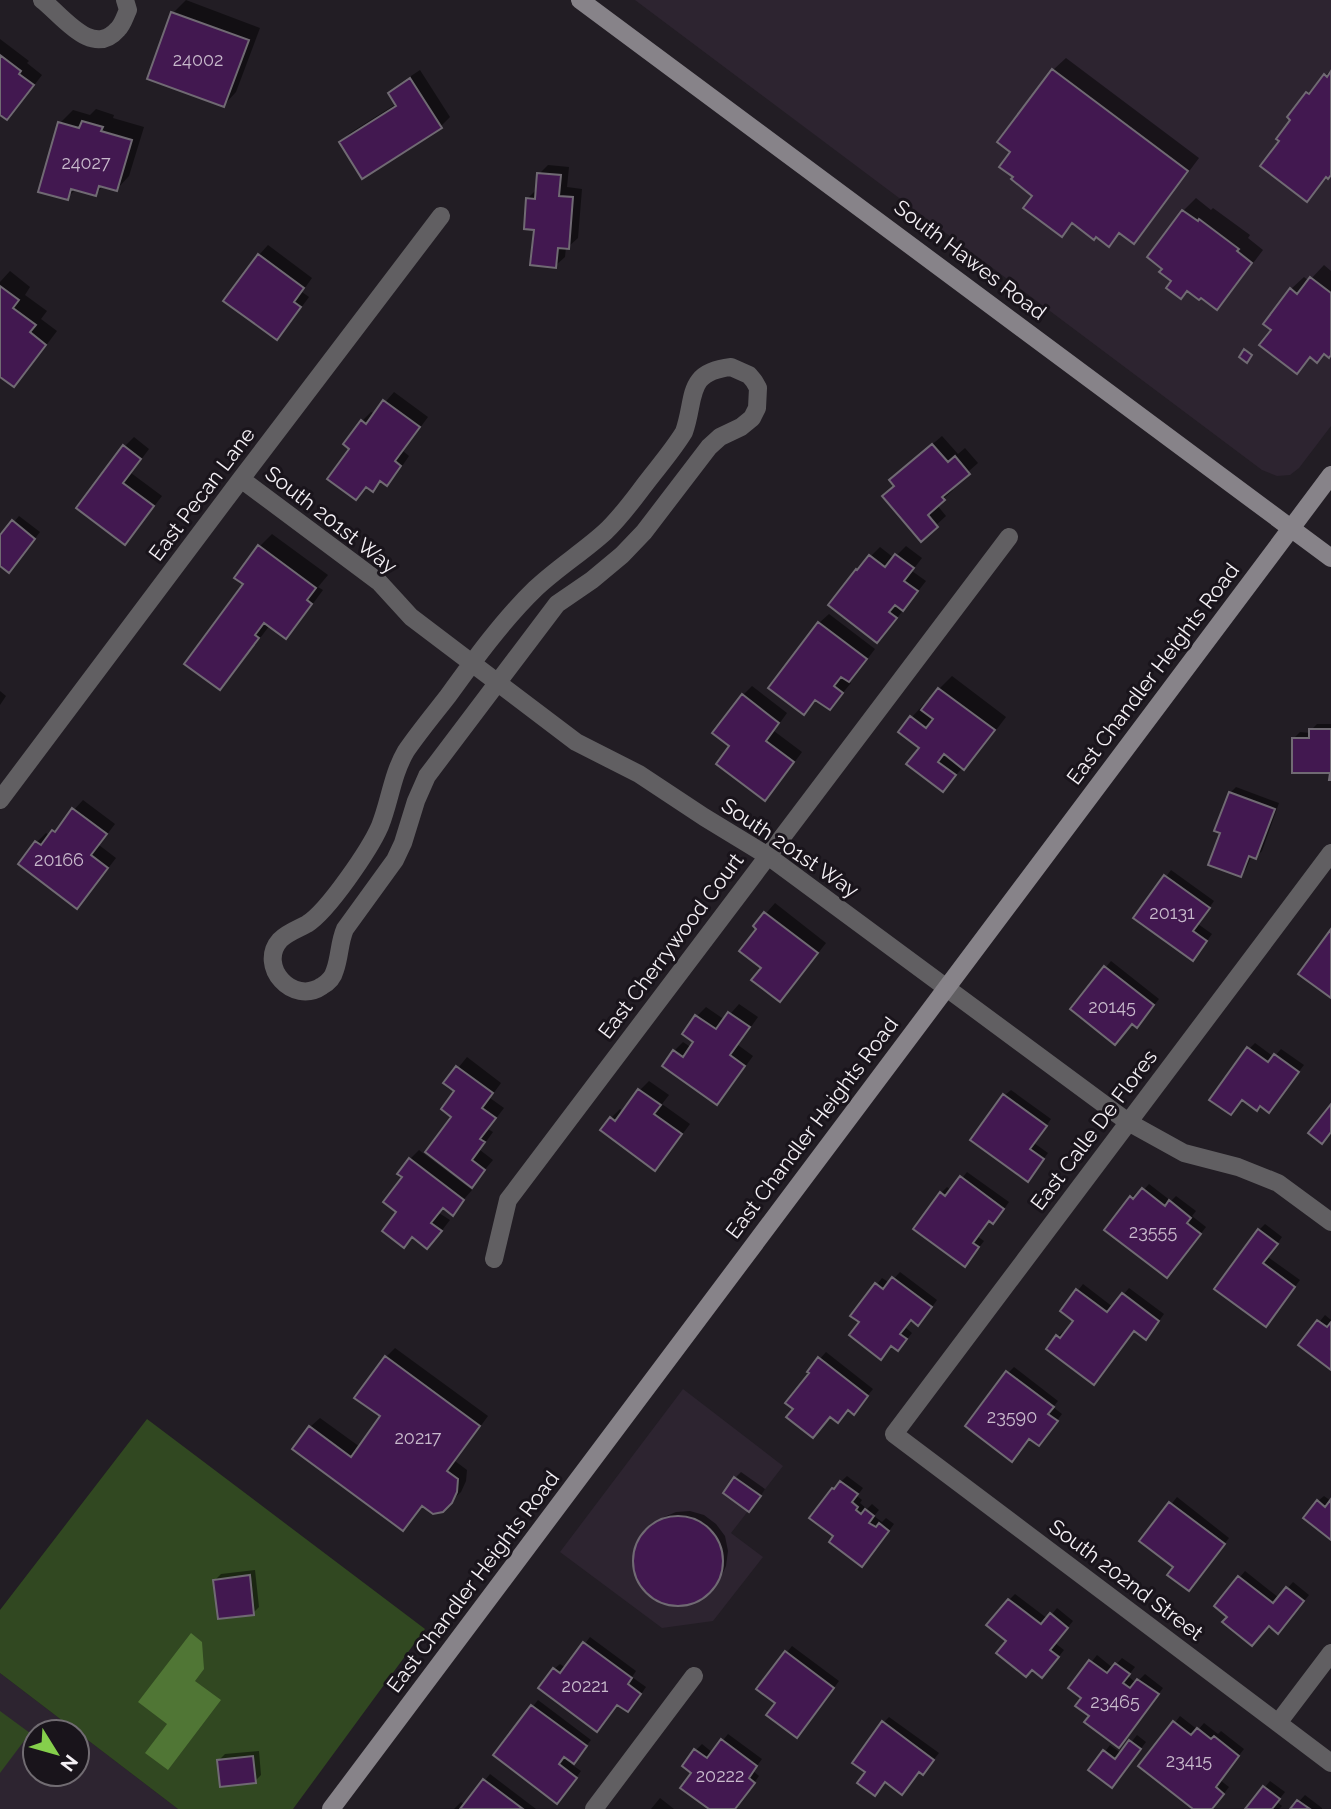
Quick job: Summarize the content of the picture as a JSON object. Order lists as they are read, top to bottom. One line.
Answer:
{"streets":{"main road":["South Hawes Road","East Chandler Heights Road"],"street":["East Pecan Lane","South 201st Way","East Cherrywood Court","East Calle De Flores","South 202nd Street"]},"crossings":[["South Hawes Road","East Chandler Heights Road"],["East Pecan Lane","South 201st Way"],["South 201st Way","East Chandler Heights Road"],["South 201st Way","East Cherrywood Court"],["South 201st Way","East Calle De Flores"],["East Calle De Flores","South 202nd Street"]],"house_numbers":["24002","24027","20166","20131","20145","23555","23590","20217","20221","23465","23415","20222"],"north":"bottom right"}
